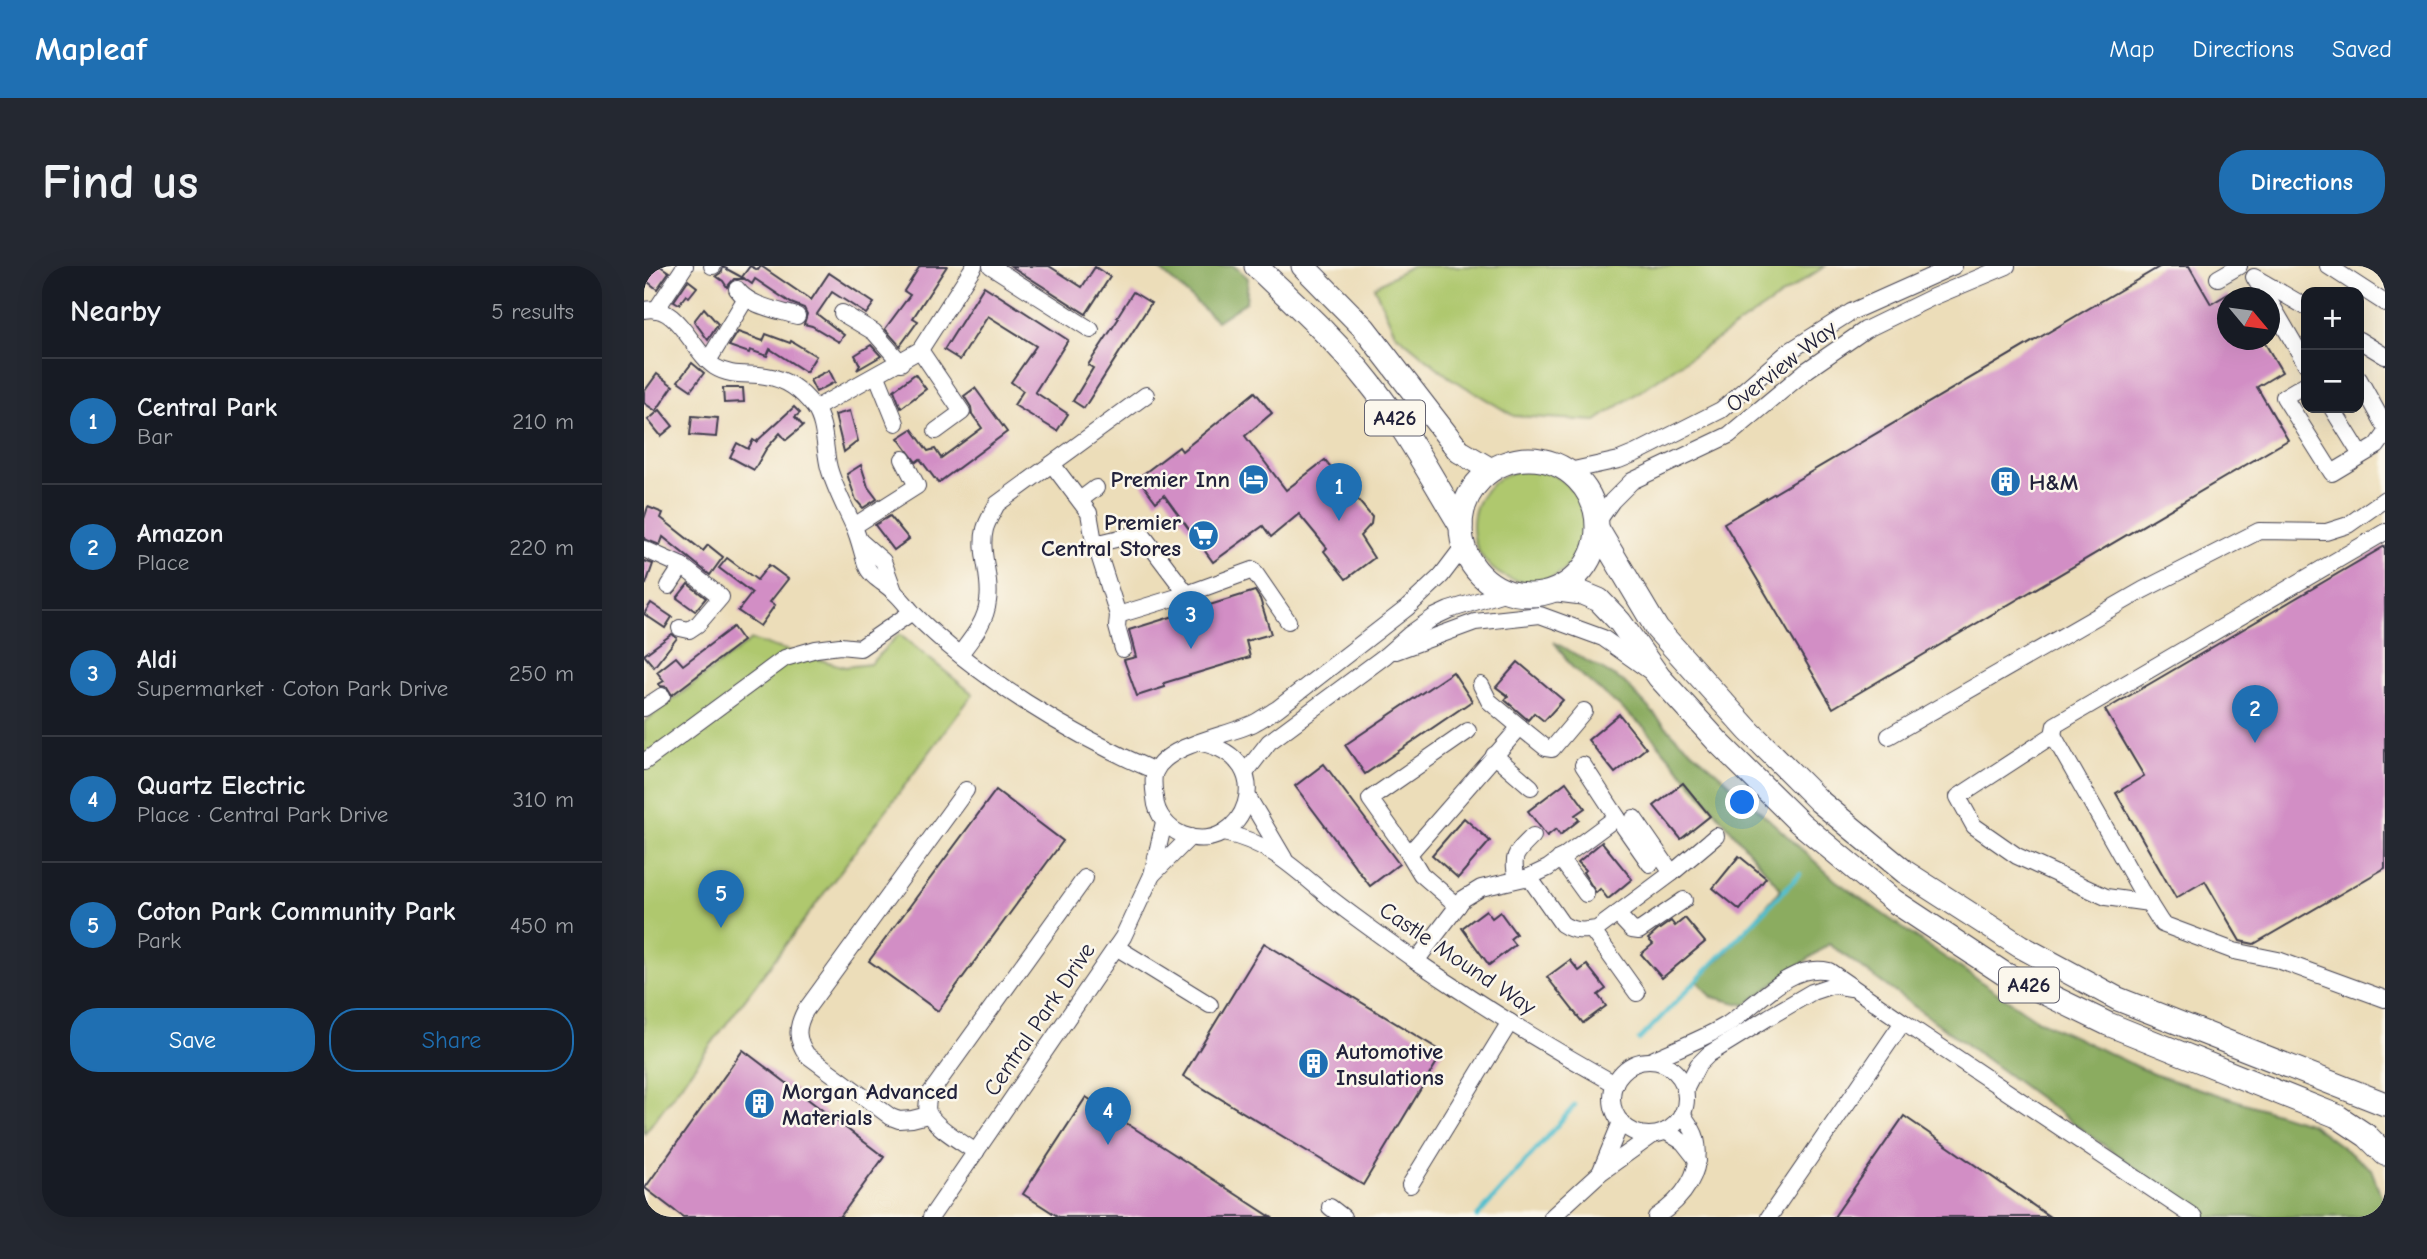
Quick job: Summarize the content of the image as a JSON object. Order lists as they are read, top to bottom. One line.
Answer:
{"streets":{"highway":["A426"],"street":["Overview Way","Castle Mound Way","Central Park Drive"]},"crossings":[["Overview Way","A426"],["Castle Mound Way","Central Park Drive"]],"places":{"hotel":["Premier Inn"],"building":["H&M","Automotive Insulations","Morgan Advanced Materials"],"supermarket":["Premier Central Stores"]},"north":"bottom right","page":{"header":"Mapleaf","nav":["Map","Directions","Saved"],"buttons":["Directions",["Save","Share"]],"title":"Find us","heading":["Nearby","5 results"],"map_buttons":["+","−"],"list":[{"mark":"1","name":"Central Park","note":"Bar","value":"210 m"},{"mark":"2","name":"Amazon","note":"Place","value":"220 m"},{"mark":"3","name":"Aldi","note":"Supermarket · Coton Park Drive","value":"250 m"},{"mark":"4","name":"Quartz Electric","note":"Place · Central Park Drive","value":"310 m"},{"mark":"5","name":"Coton Park Community Park","note":"Park","value":"450 m"}],"pins":["1","3","2","5","4"]}}
